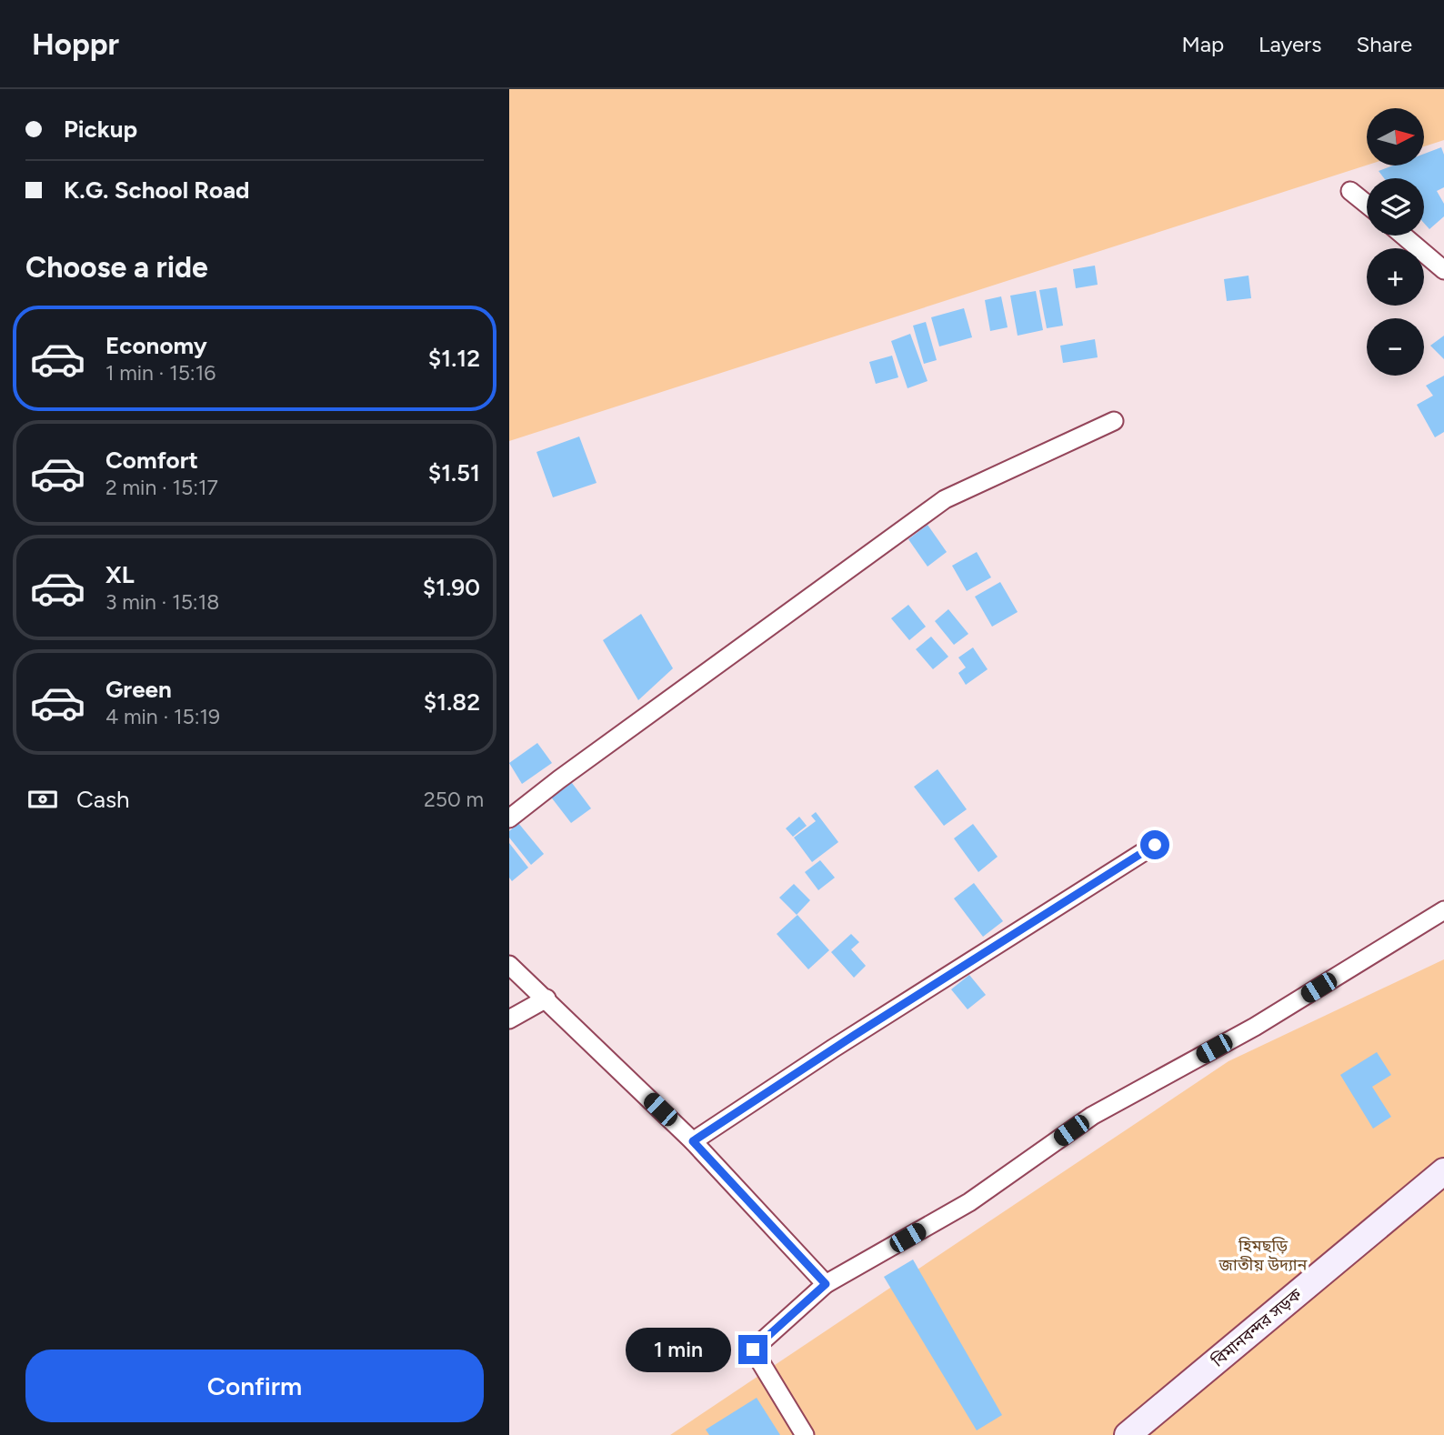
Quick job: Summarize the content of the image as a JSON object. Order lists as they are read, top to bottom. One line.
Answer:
{"streets":{"street":["বিমানবন্দর সড়ক"]},"parks":["হিমছড়ি জাতীয় উদ্যান"],"north":"right","page":{"header":"Hoppr","nav":["Map","Layers","Share"],"banner":["Pickup","K.G. School Road"],"map_buttons":["+","−"],"heading":"Choose a ride","list":[{"name":"Economy","note":"1 min · 15:16","value":"$1.12"},{"name":"Comfort","note":"2 min · 15:17","value":"$1.51"},{"name":"XL","note":"3 min · 15:18","value":"$1.90"},{"name":"Green","note":"4 min · 15:19","value":"$1.82"}],"pay":["Cash","250 m"],"bubble":"1 min","buttons":"Confirm"}}
